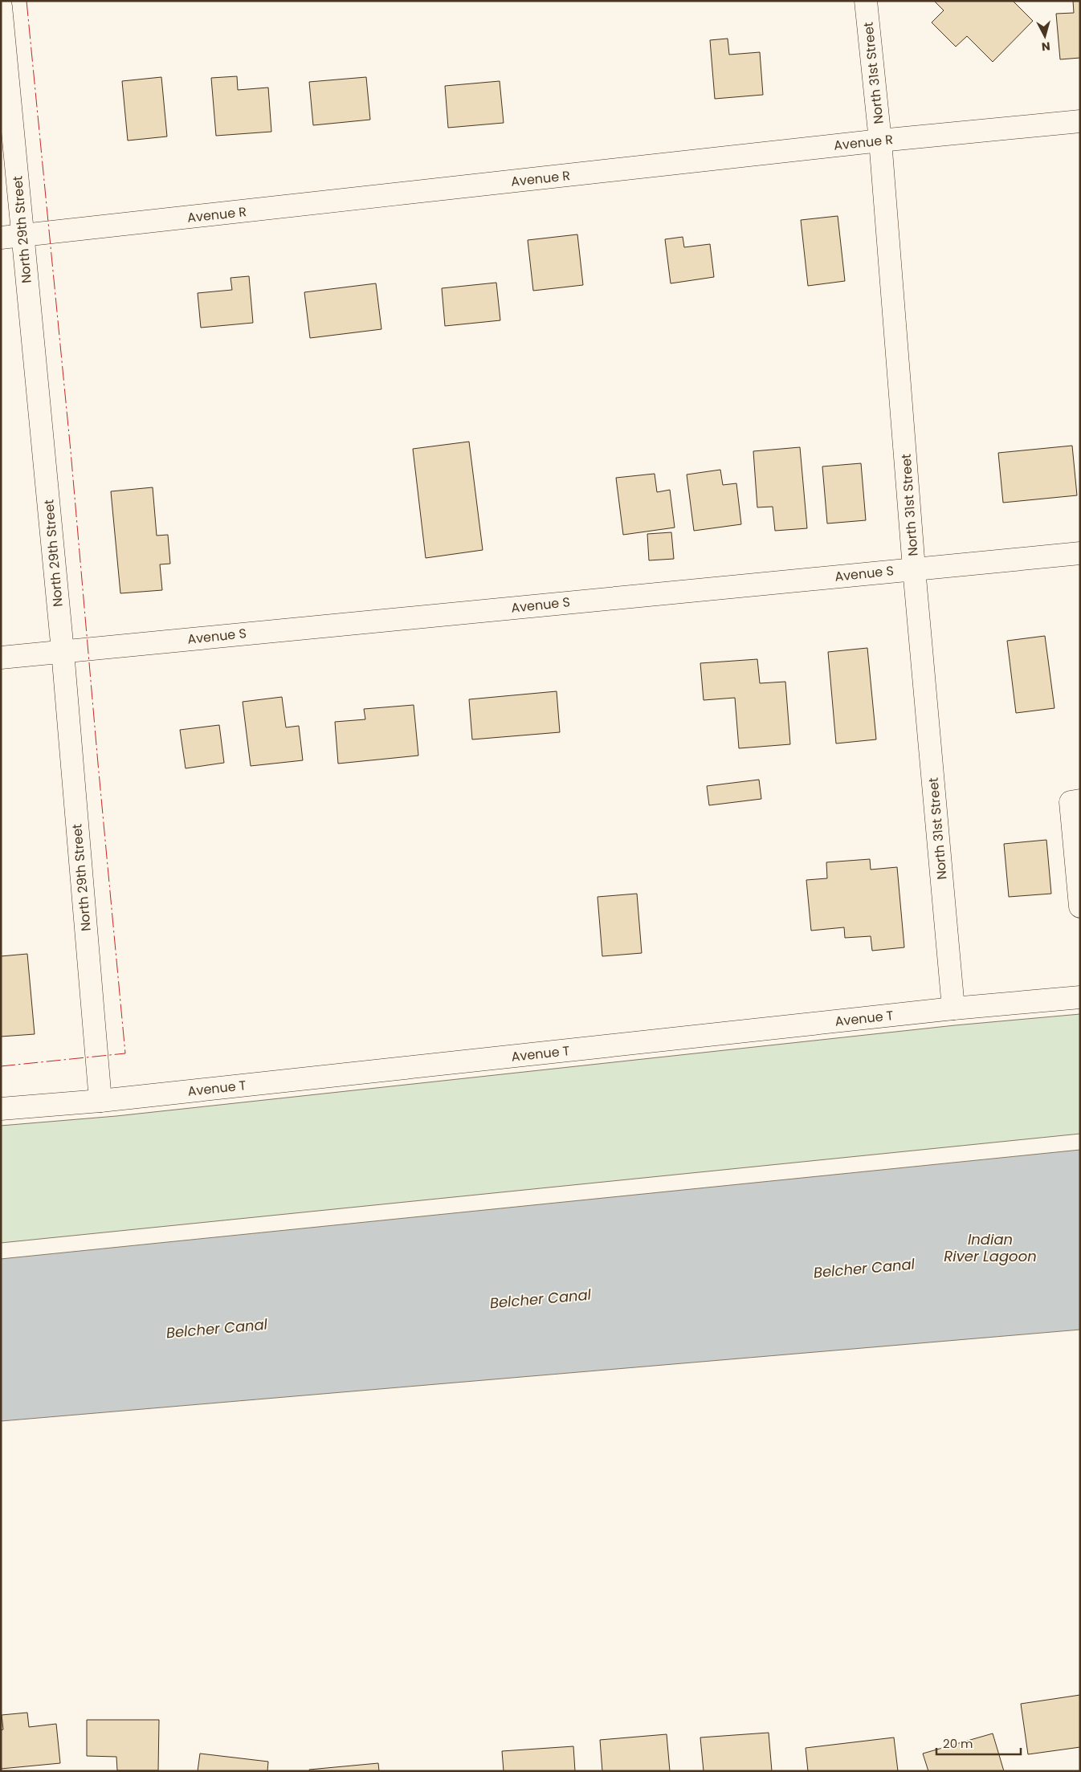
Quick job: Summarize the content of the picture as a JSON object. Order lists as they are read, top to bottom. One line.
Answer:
{"streets":{"street":["North 31st Street","Avenue R","North 29th Street","Avenue S","Avenue T"]},"crossings":[["North 31st Street","Avenue R"],["North 31st Street","Avenue S"],["North 31st Street","Avenue T"],["Avenue R","North 29th Street"],["North 29th Street","Avenue S"],["North 29th Street","Avenue T"]],"water":["Indian River Lagoon","Belcher Canal"],"scale_bar":"20 m","north":"bottom"}
